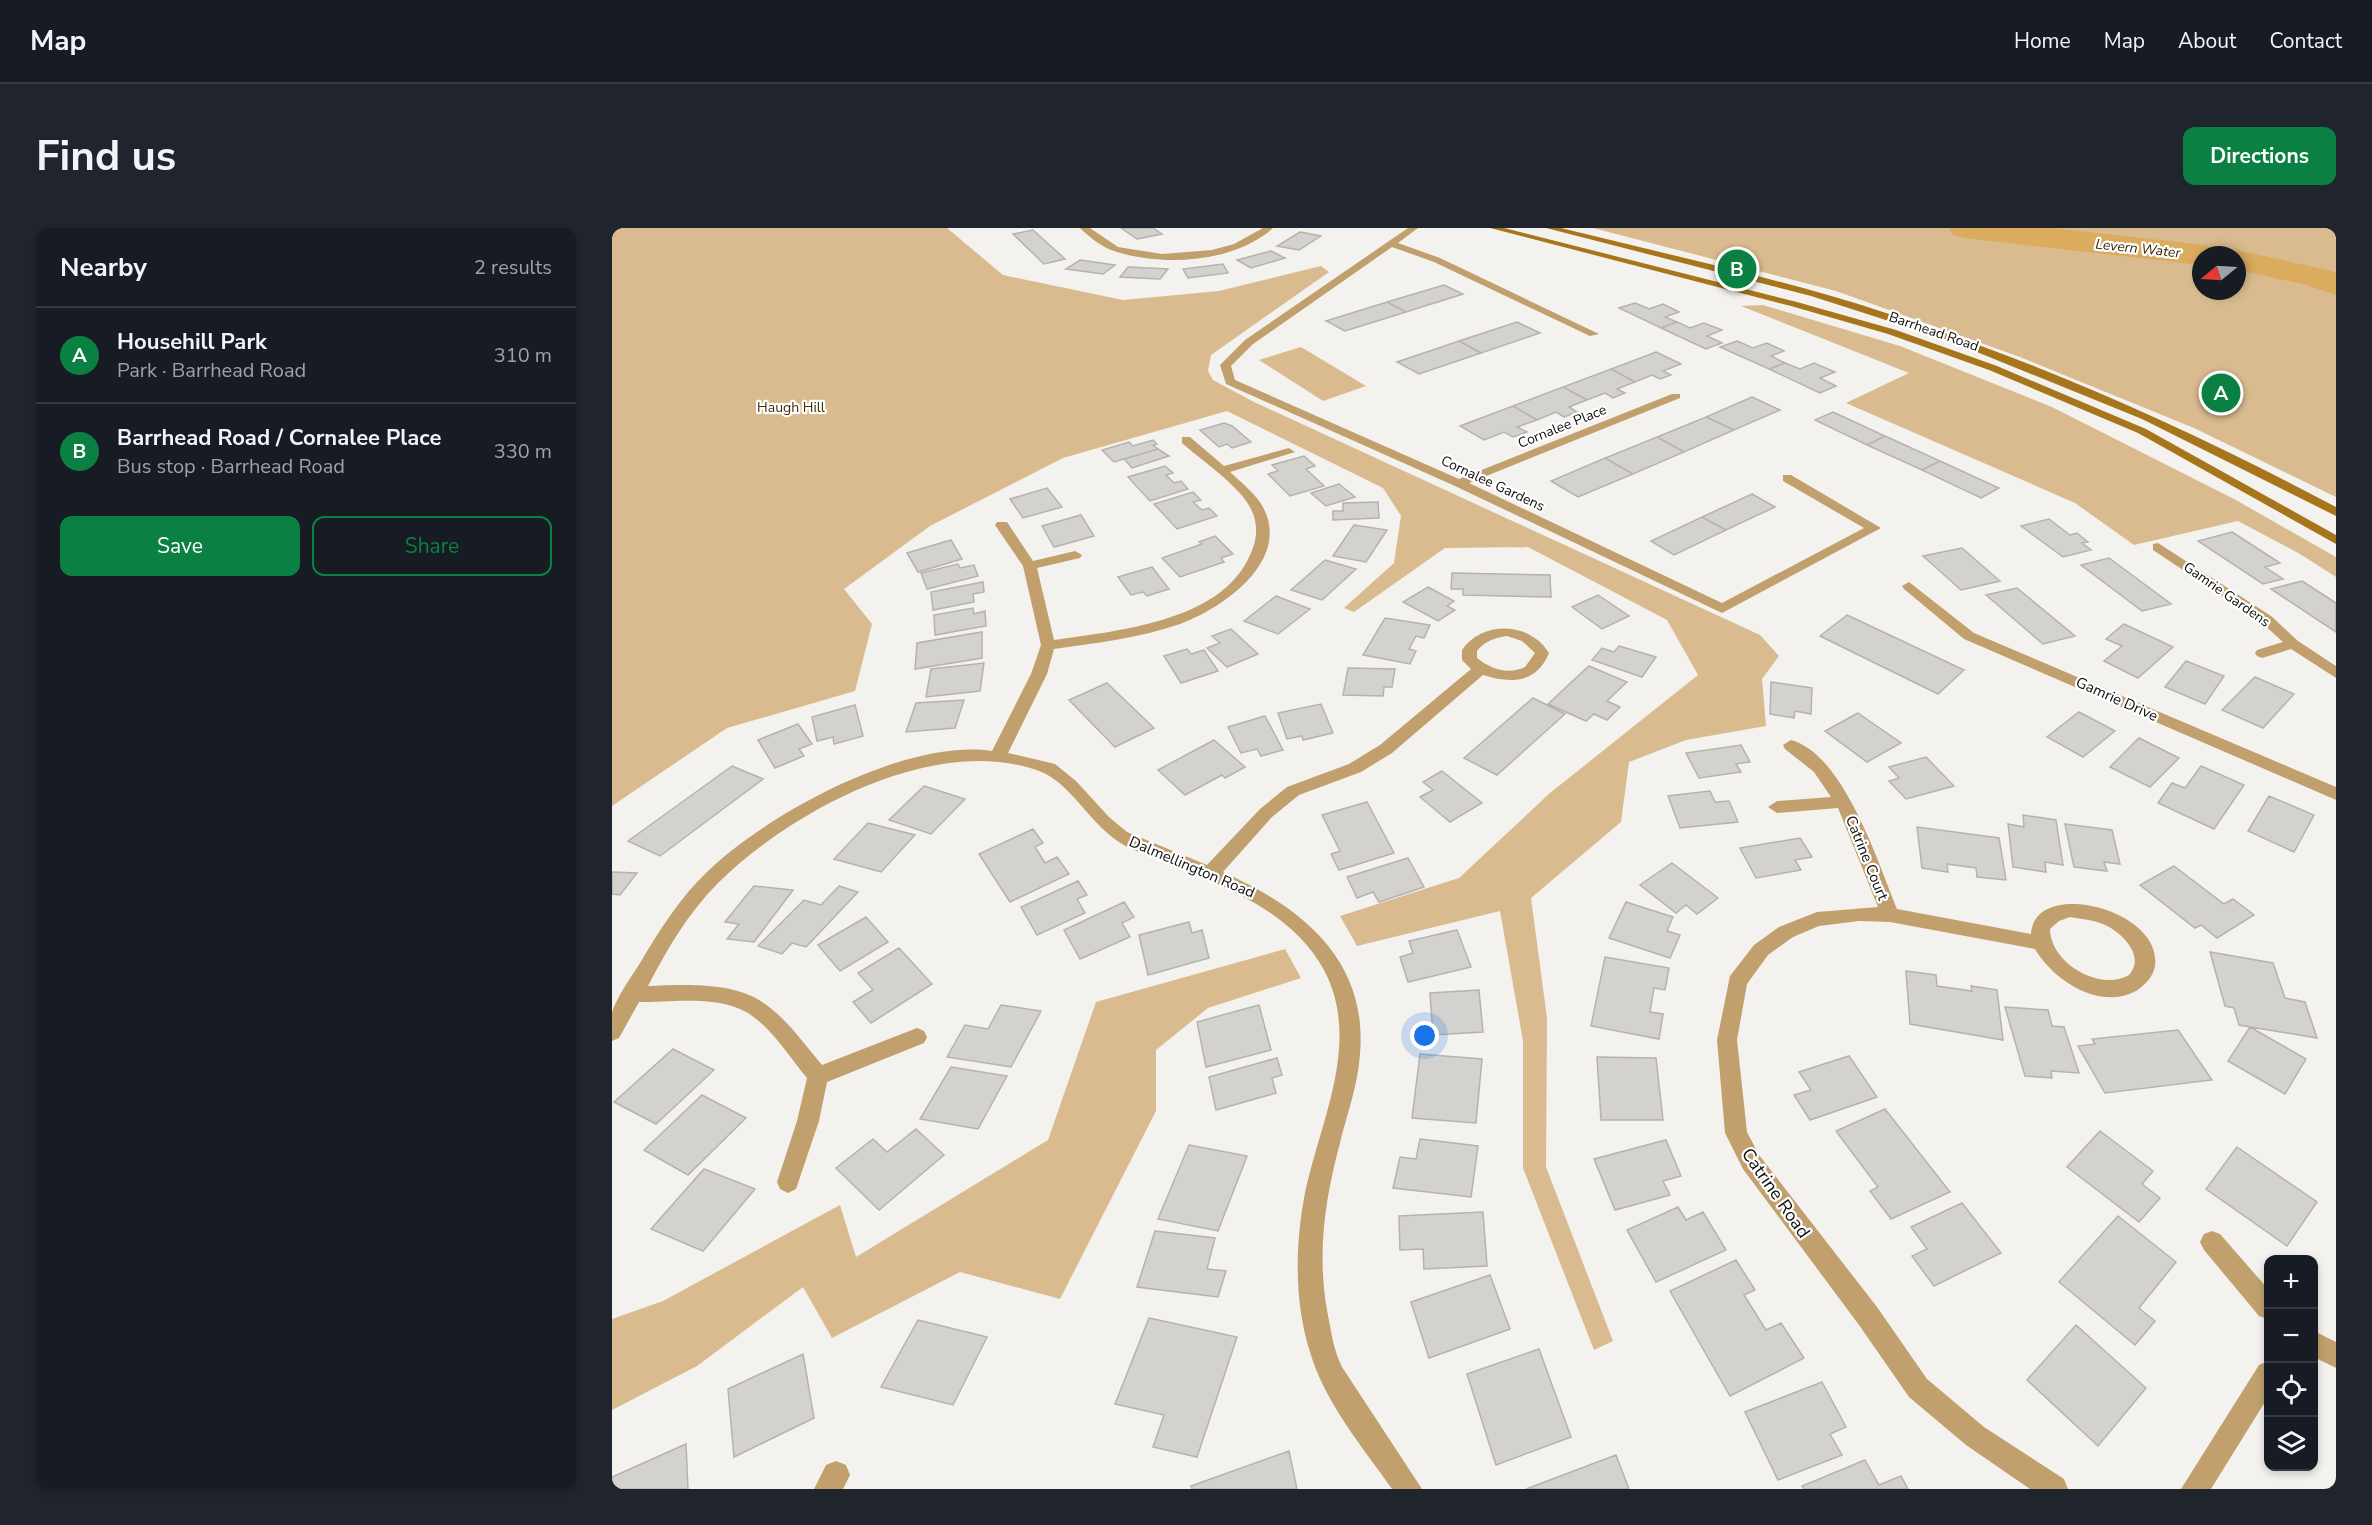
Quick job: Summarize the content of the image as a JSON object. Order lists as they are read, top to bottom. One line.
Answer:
{"streets":{"main road":["Barrhead Road"],"street":["Cornalee Place","Cornalee Gardens","Gamrie Gardens","Gamrie Drive","Catrine Court","Dalmellington Road","Catrine Road"]},"crossings":[["Cornalee Place","Cornalee Gardens"],["Catrine Court","Catrine Road"]],"water":["Levern Water"],"parks":["Haugh Hill"],"north":"left","page":{"header":"Map","nav":["Home","Map","About","Contact"],"buttons":["Directions",["Save","Share"]],"title":"Find us","heading":["Nearby","2 results"],"pins":["B","A"],"list":[{"mark":"A","name":"Househill Park","note":"Park · Barrhead Road","value":"310 m"},{"mark":"B","name":"Barrhead Road / Cornalee Place","note":"Bus stop · Barrhead Road","value":"330 m"}],"map_buttons":["+","−"]}}
